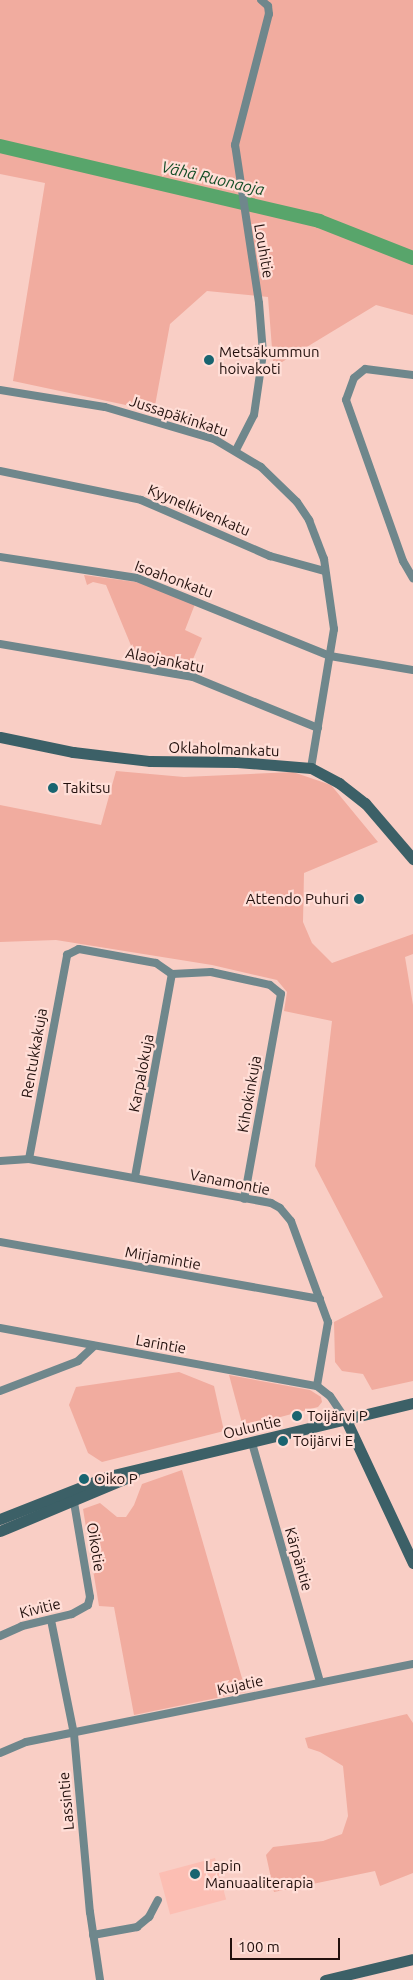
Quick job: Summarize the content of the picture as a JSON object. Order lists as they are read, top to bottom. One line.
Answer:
{"streets":{"street":["Louhitie","Jussapäkinkatu","Kyynelkivenkatu","Isoahonkatu","Alaojankatu","Oklaholmankatu","Rentukkakuja","Karpalokuja","Kihokinkuja","Vanamontie","Mirjamintie","Larintie","Ouluntie","Oikotie","Kärpäntie","Kivitie","Kujatie","Lassintie"]},"crossings":[["Louhitie","Jussapäkinkatu"],["Jussapäkinkatu","Kyynelkivenkatu"],["Jussapäkinkatu","Isoahonkatu"],["Jussapäkinkatu","Alaojankatu"],["Jussapäkinkatu","Oklaholmankatu"],["Rentukkakuja","Karpalokuja"],["Rentukkakuja","Kihokinkuja"],["Rentukkakuja","Vanamontie"],["Karpalokuja","Kihokinkuja"],["Karpalokuja","Vanamontie"],["Kihokinkuja","Vanamontie"],["Vanamontie","Mirjamintie"],["Vanamontie","Larintie"],["Ouluntie","Oikotie"],["Ouluntie","Kärpäntie"],["Oikotie","Kivitie"],["Kärpäntie","Kujatie"],["Kivitie","Lassintie"],["Kujatie","Lassintie"]],"water":["Vähä Ruonaoja"],"places":["Metsäkummun hoivakoti","Takitsu","Attendo Puhuri","Toijärvi P","Toijärvi E","Oiko P","Lapin Manuaaliterapia"],"scale_bar":"100 m"}
